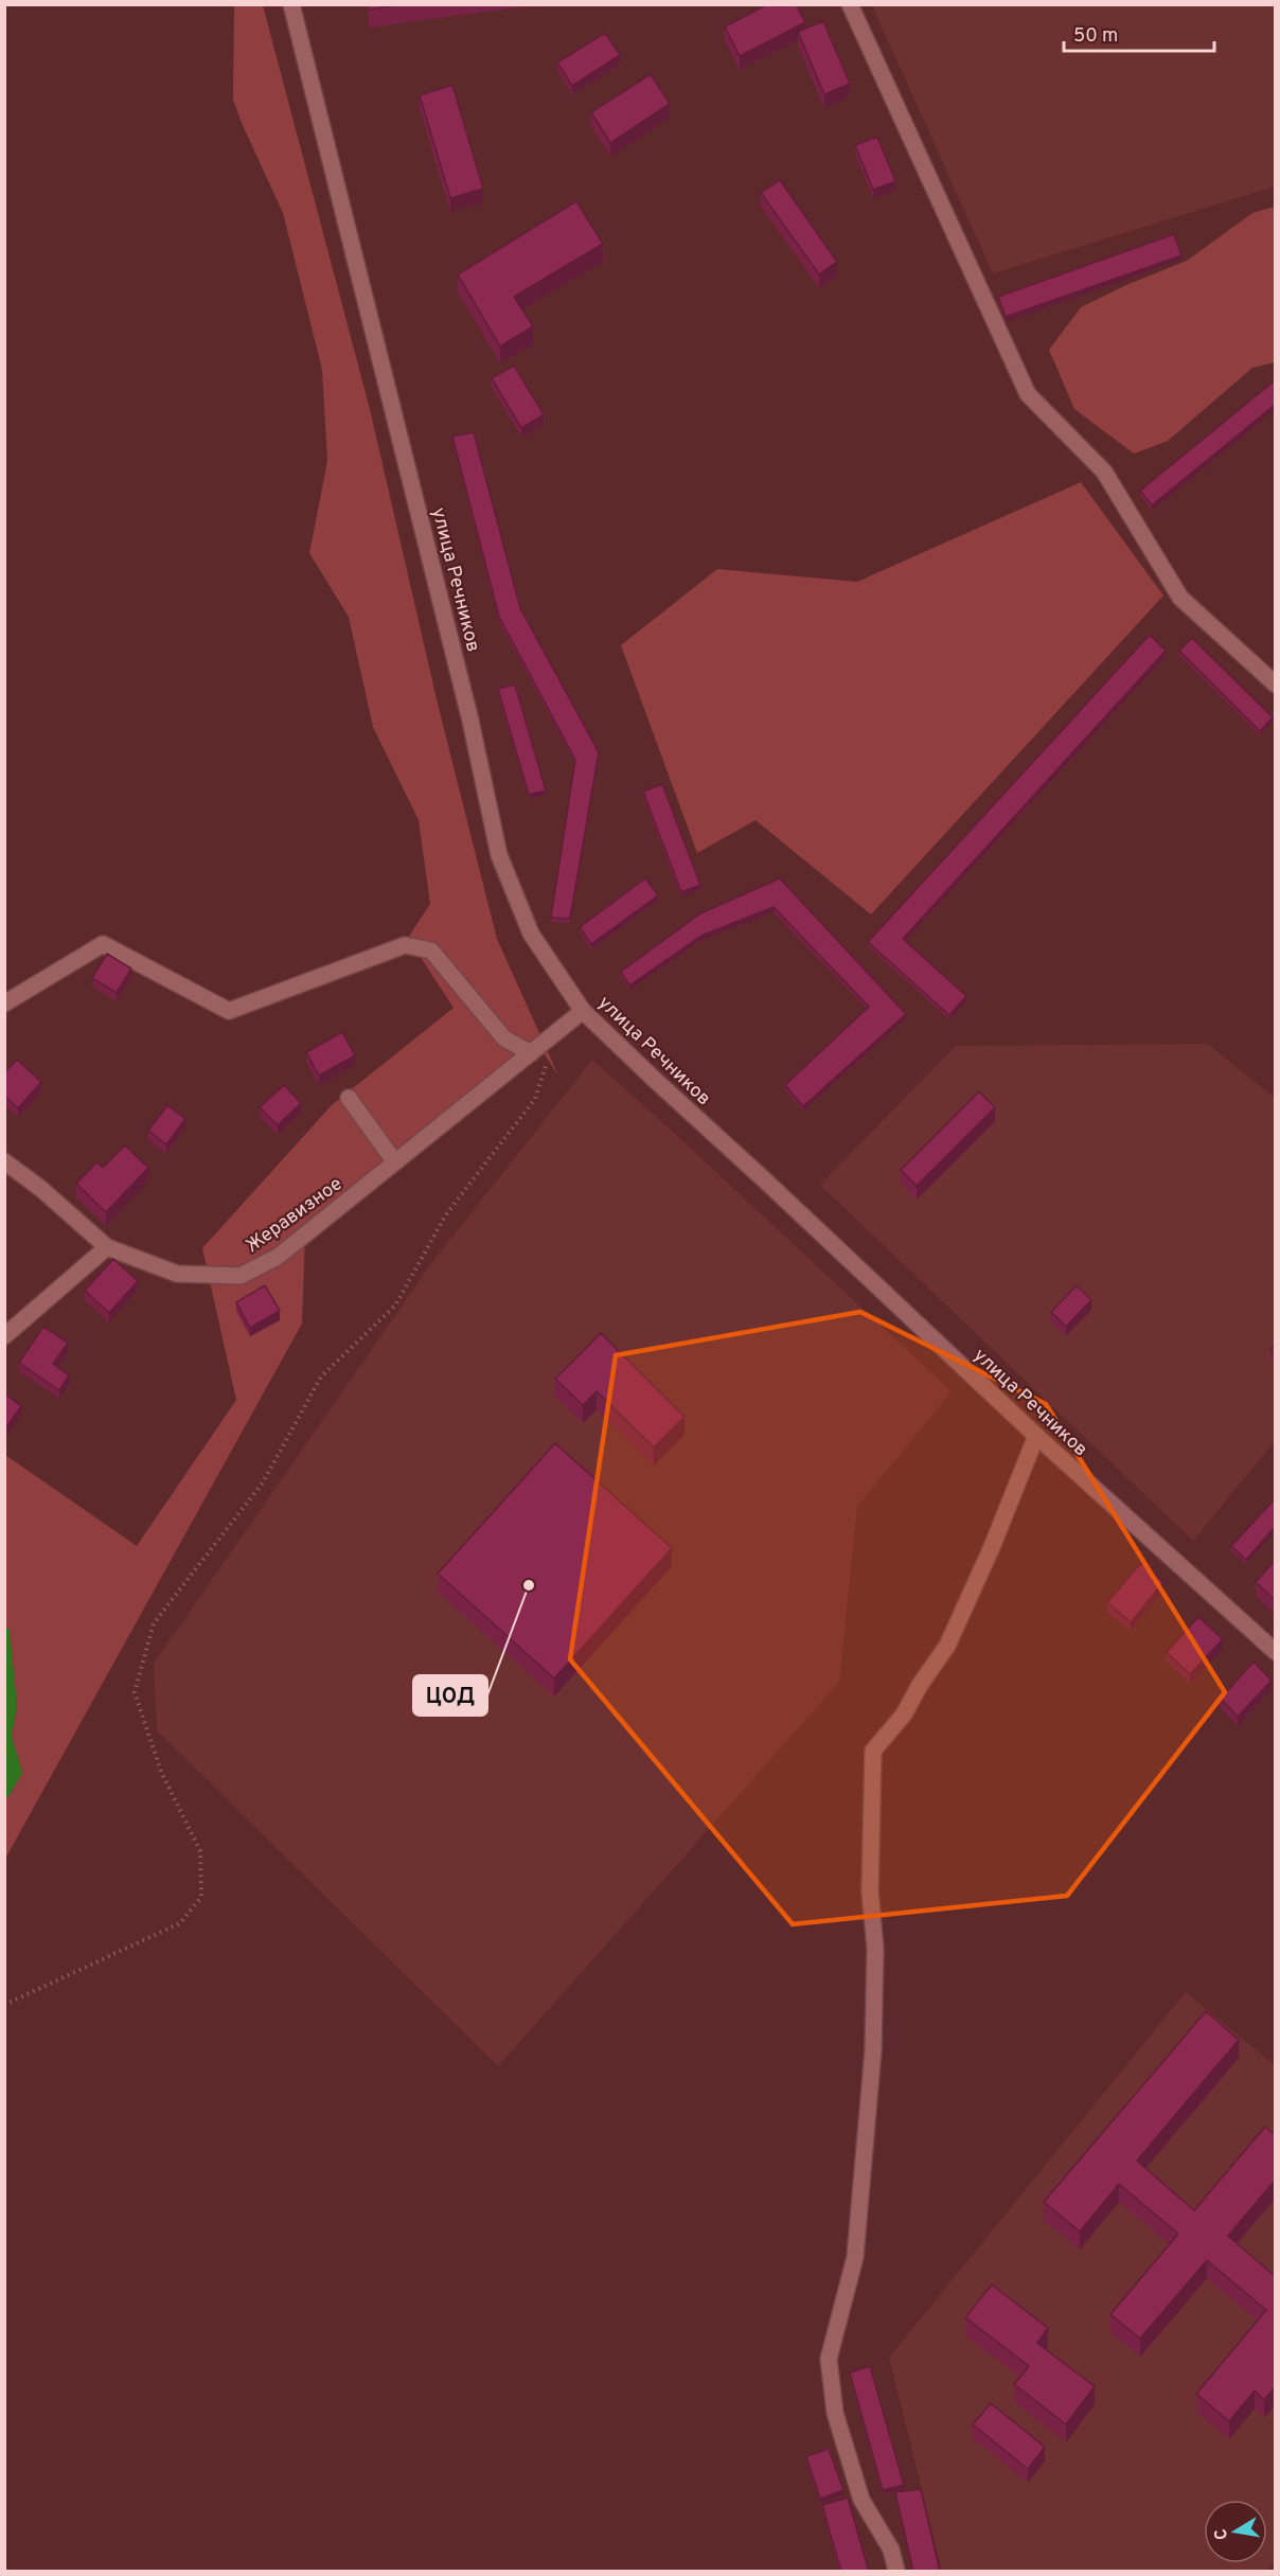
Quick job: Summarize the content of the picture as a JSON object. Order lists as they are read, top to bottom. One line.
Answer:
{"streets":{"street":["улица Речников","Жеравизное"]},"crossings":[["улица Речников","Жеравизное"]],"places":["ЦОД"],"scale_bar":"50 m","north":"left"}
